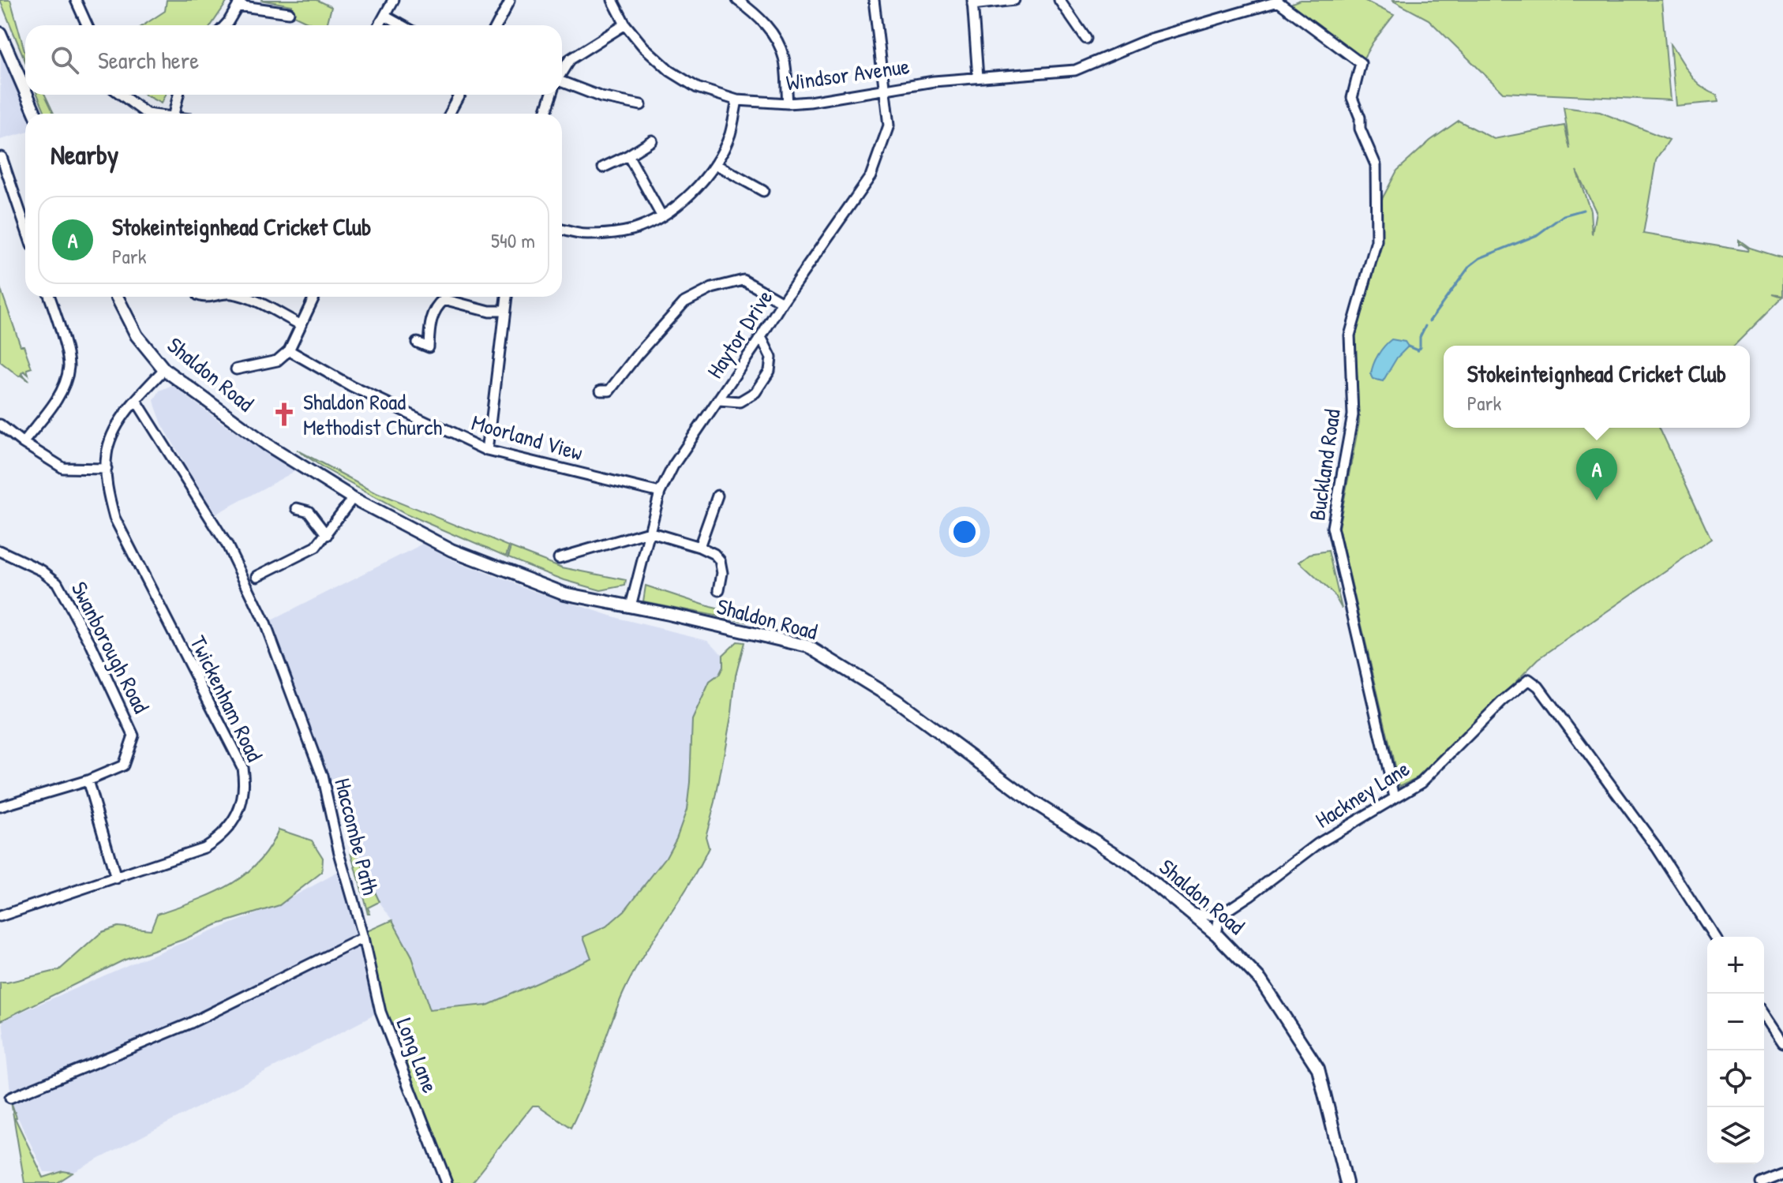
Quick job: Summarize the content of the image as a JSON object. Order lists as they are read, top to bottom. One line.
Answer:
{"streets":{"street":["Windsor Avenue","Haytor Drive","Shaldon Road","Moorland View","Buckland Road","Swanborough Road","Twickenham Road","Hackney Lane","Haccombe Path","Long Lane"]},"crossings":[["Windsor Avenue","Haytor Drive"],["Windsor Avenue","Buckland Road"],["Haytor Drive","Shaldon Road"],["Haytor Drive","Moorland View"],["Shaldon Road","Twickenham Road"],["Buckland Road","Hackney Lane"],["Twickenham Road","Haccombe Path"],["Haccombe Path","Long Lane"]],"places":{"church":["Shaldon Road Methodist Church"]},"page":{"search":"Search here","heading":"Nearby","list":[{"mark":"A","name":"Stokeinteignhead Cricket Club","note":"Park","value":"540 m"}],"popup":["Stokeinteignhead Cricket Club","Park"],"pins":"A","map_buttons":["+","−"]}}
